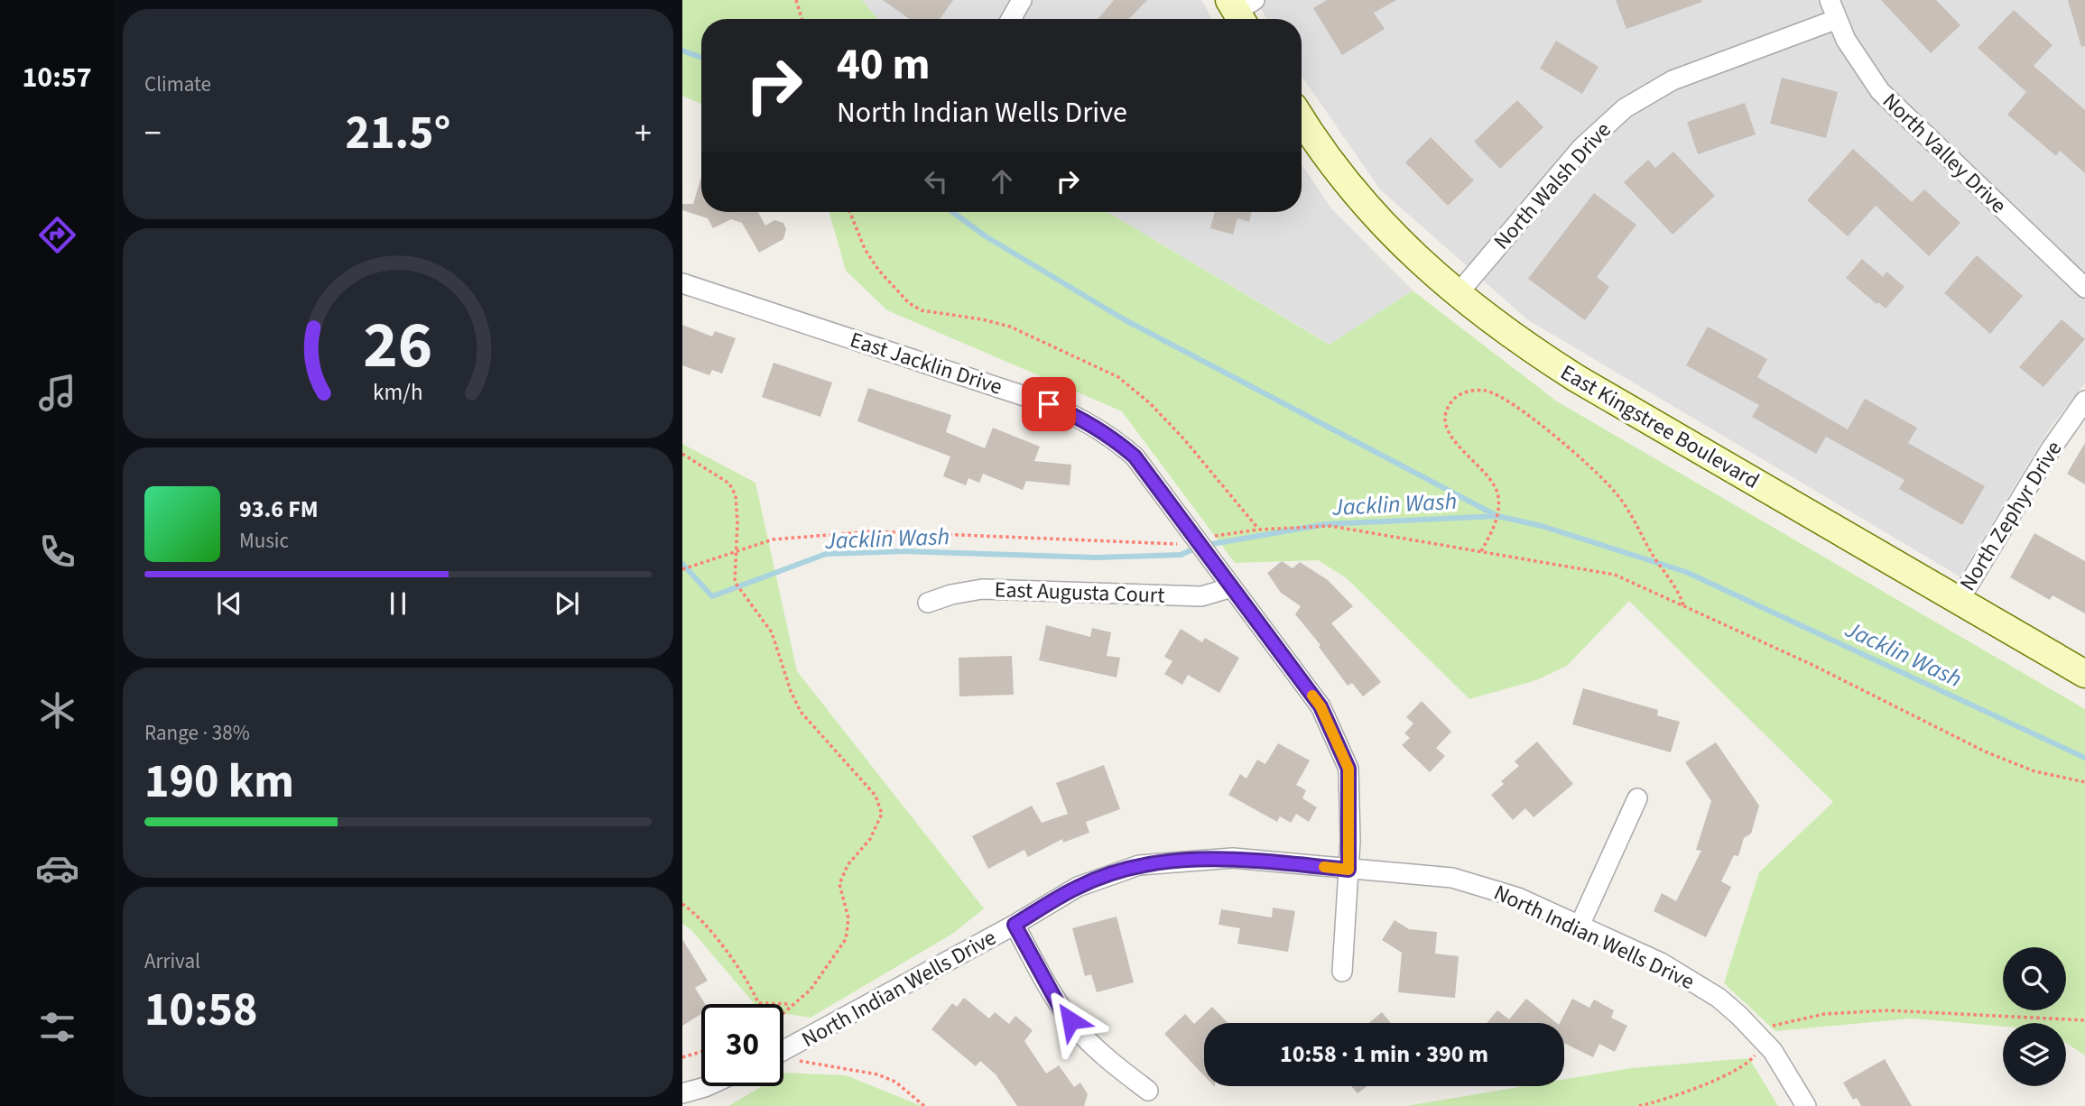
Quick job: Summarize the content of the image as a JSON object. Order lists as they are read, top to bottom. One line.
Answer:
{"streets":{"street":["North Valley Drive","North Walsh Drive","East Jacklin Drive","East Kingstree Boulevard","North Zephyr Drive","East Augusta Court","North Indian Wells Drive"]},"crossings":[["North Valley Drive","North Walsh Drive"],["North Walsh Drive","East Kingstree Boulevard"],["East Jacklin Drive","East Augusta Court"],["East Jacklin Drive","North Indian Wells Drive"],["East Kingstree Boulevard","North Zephyr Drive"]],"water":["Jacklin Wash"],"page":{"tabs":"10:57","tile":["Climate",["Range · 38%","190 km"],["Arrival","10:58"]],"turn":["40 m","North Indian Wells Drive"],"heat":["−","21.5°","+"],"song":["93.6 FM","Music"],"limit":"30","trip":"10:58 · 1 min · 390 m","gauge":["26","km/h"]}}
